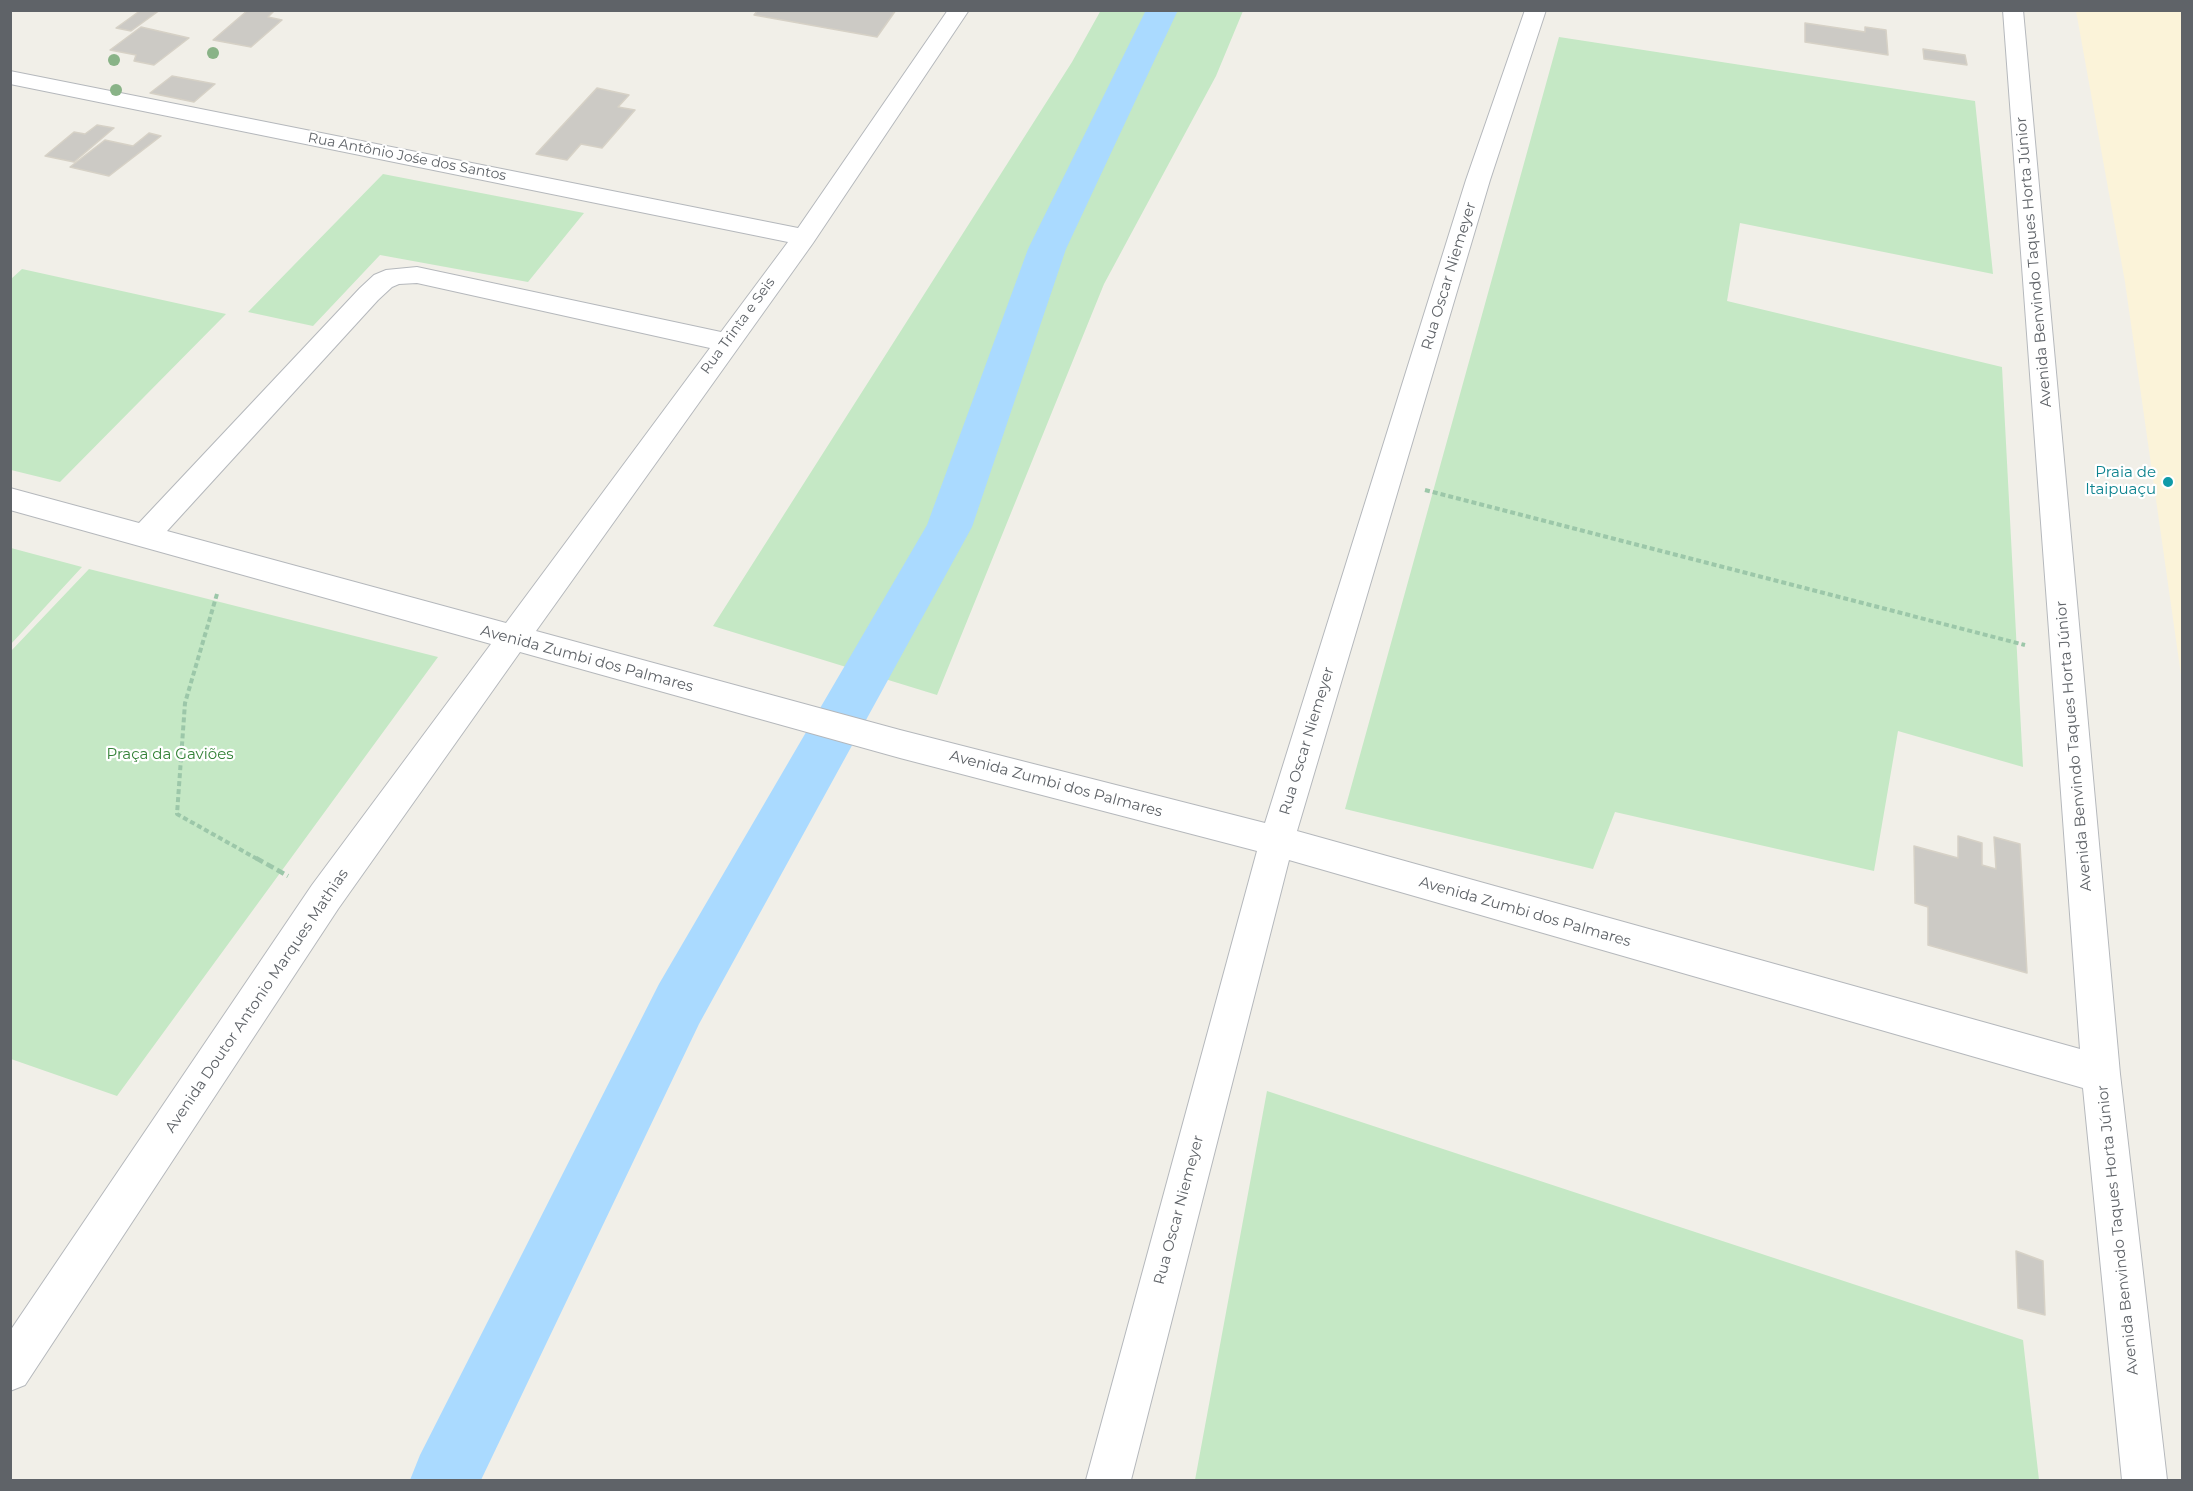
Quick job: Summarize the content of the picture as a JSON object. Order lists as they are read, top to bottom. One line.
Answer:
{"streets":{"street":["Rua Antônio Jośe dos Santos","Avenida Benvindo Taques Horta Júnior","Rua Oscar Niemeyer","Rua Trinta e Seis","Avenida Zumbi dos Palmares","Avenida Doutor Antonio Marques Mathias"]},"crossings":[["Rua Antônio Jośe dos Santos","Rua Trinta e Seis"],["Avenida Benvindo Taques Horta Júnior","Avenida Zumbi dos Palmares"],["Rua Oscar Niemeyer","Avenida Zumbi dos Palmares"],["Rua Trinta e Seis","Avenida Zumbi dos Palmares"],["Rua Trinta e Seis","Avenida Doutor Antonio Marques Mathias"],["Avenida Zumbi dos Palmares","Avenida Doutor Antonio Marques Mathias"]],"parks":["Praça da Gaviões"],"places":["Praia de Itaipuaçu"]}
